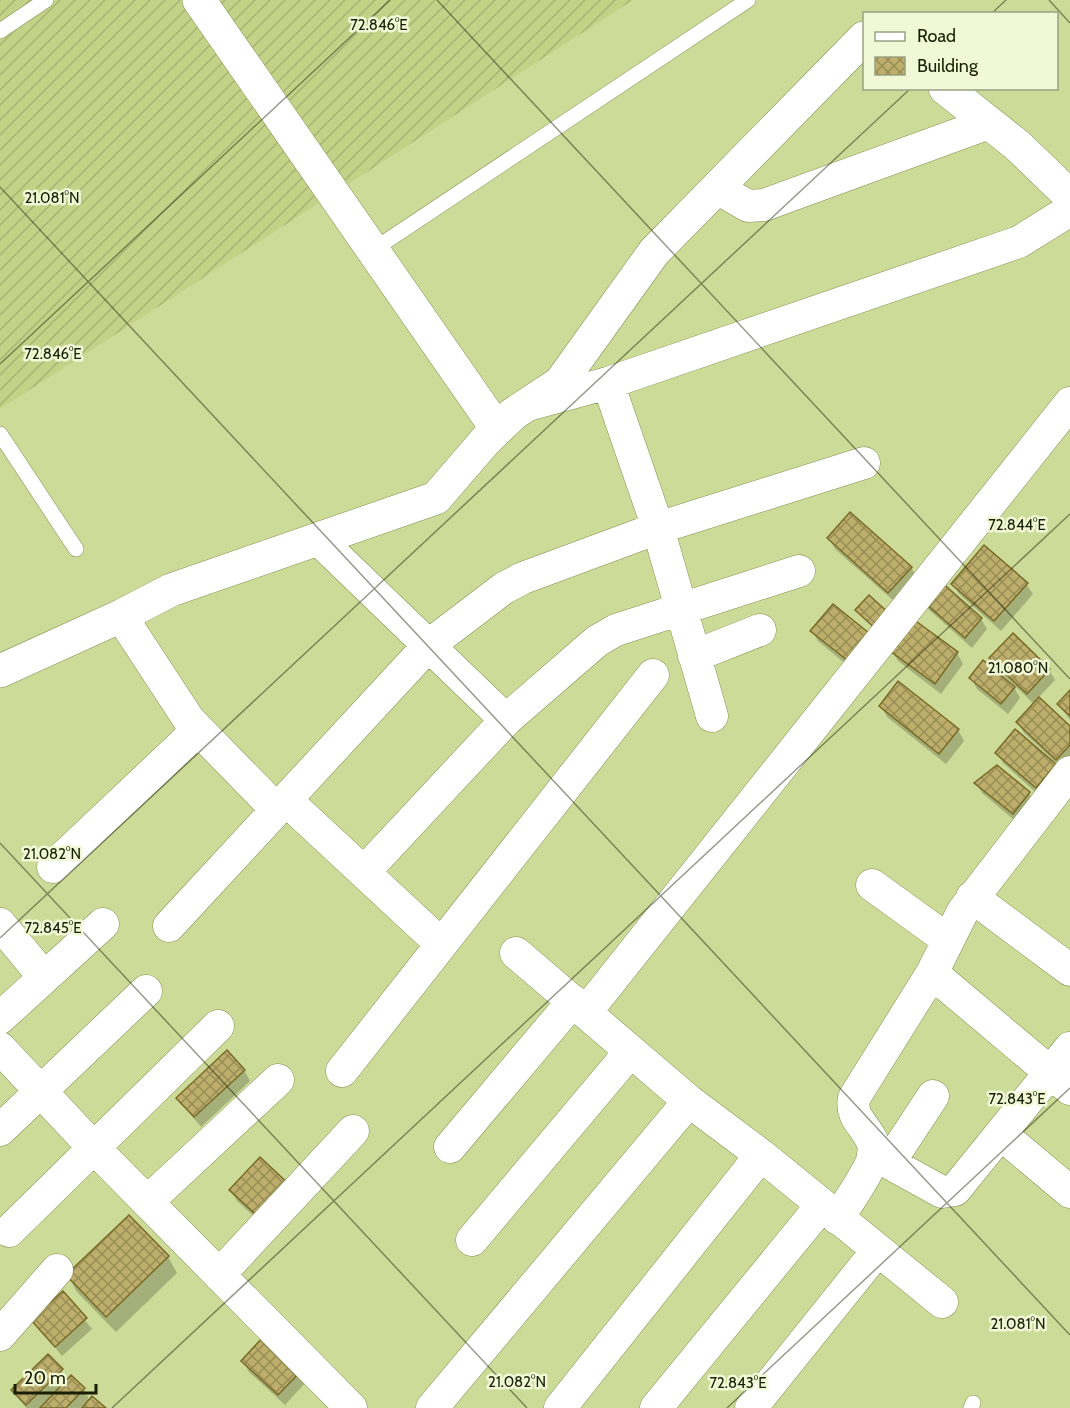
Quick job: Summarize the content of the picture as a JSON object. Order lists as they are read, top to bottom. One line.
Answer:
{"legend":["Road","Building"],"scale_bar":"20 m","coordinates":["72.846°E","21.081°N","72.844°E","21.080°N","21.082°N","72.845°E","72.843°E"]}
